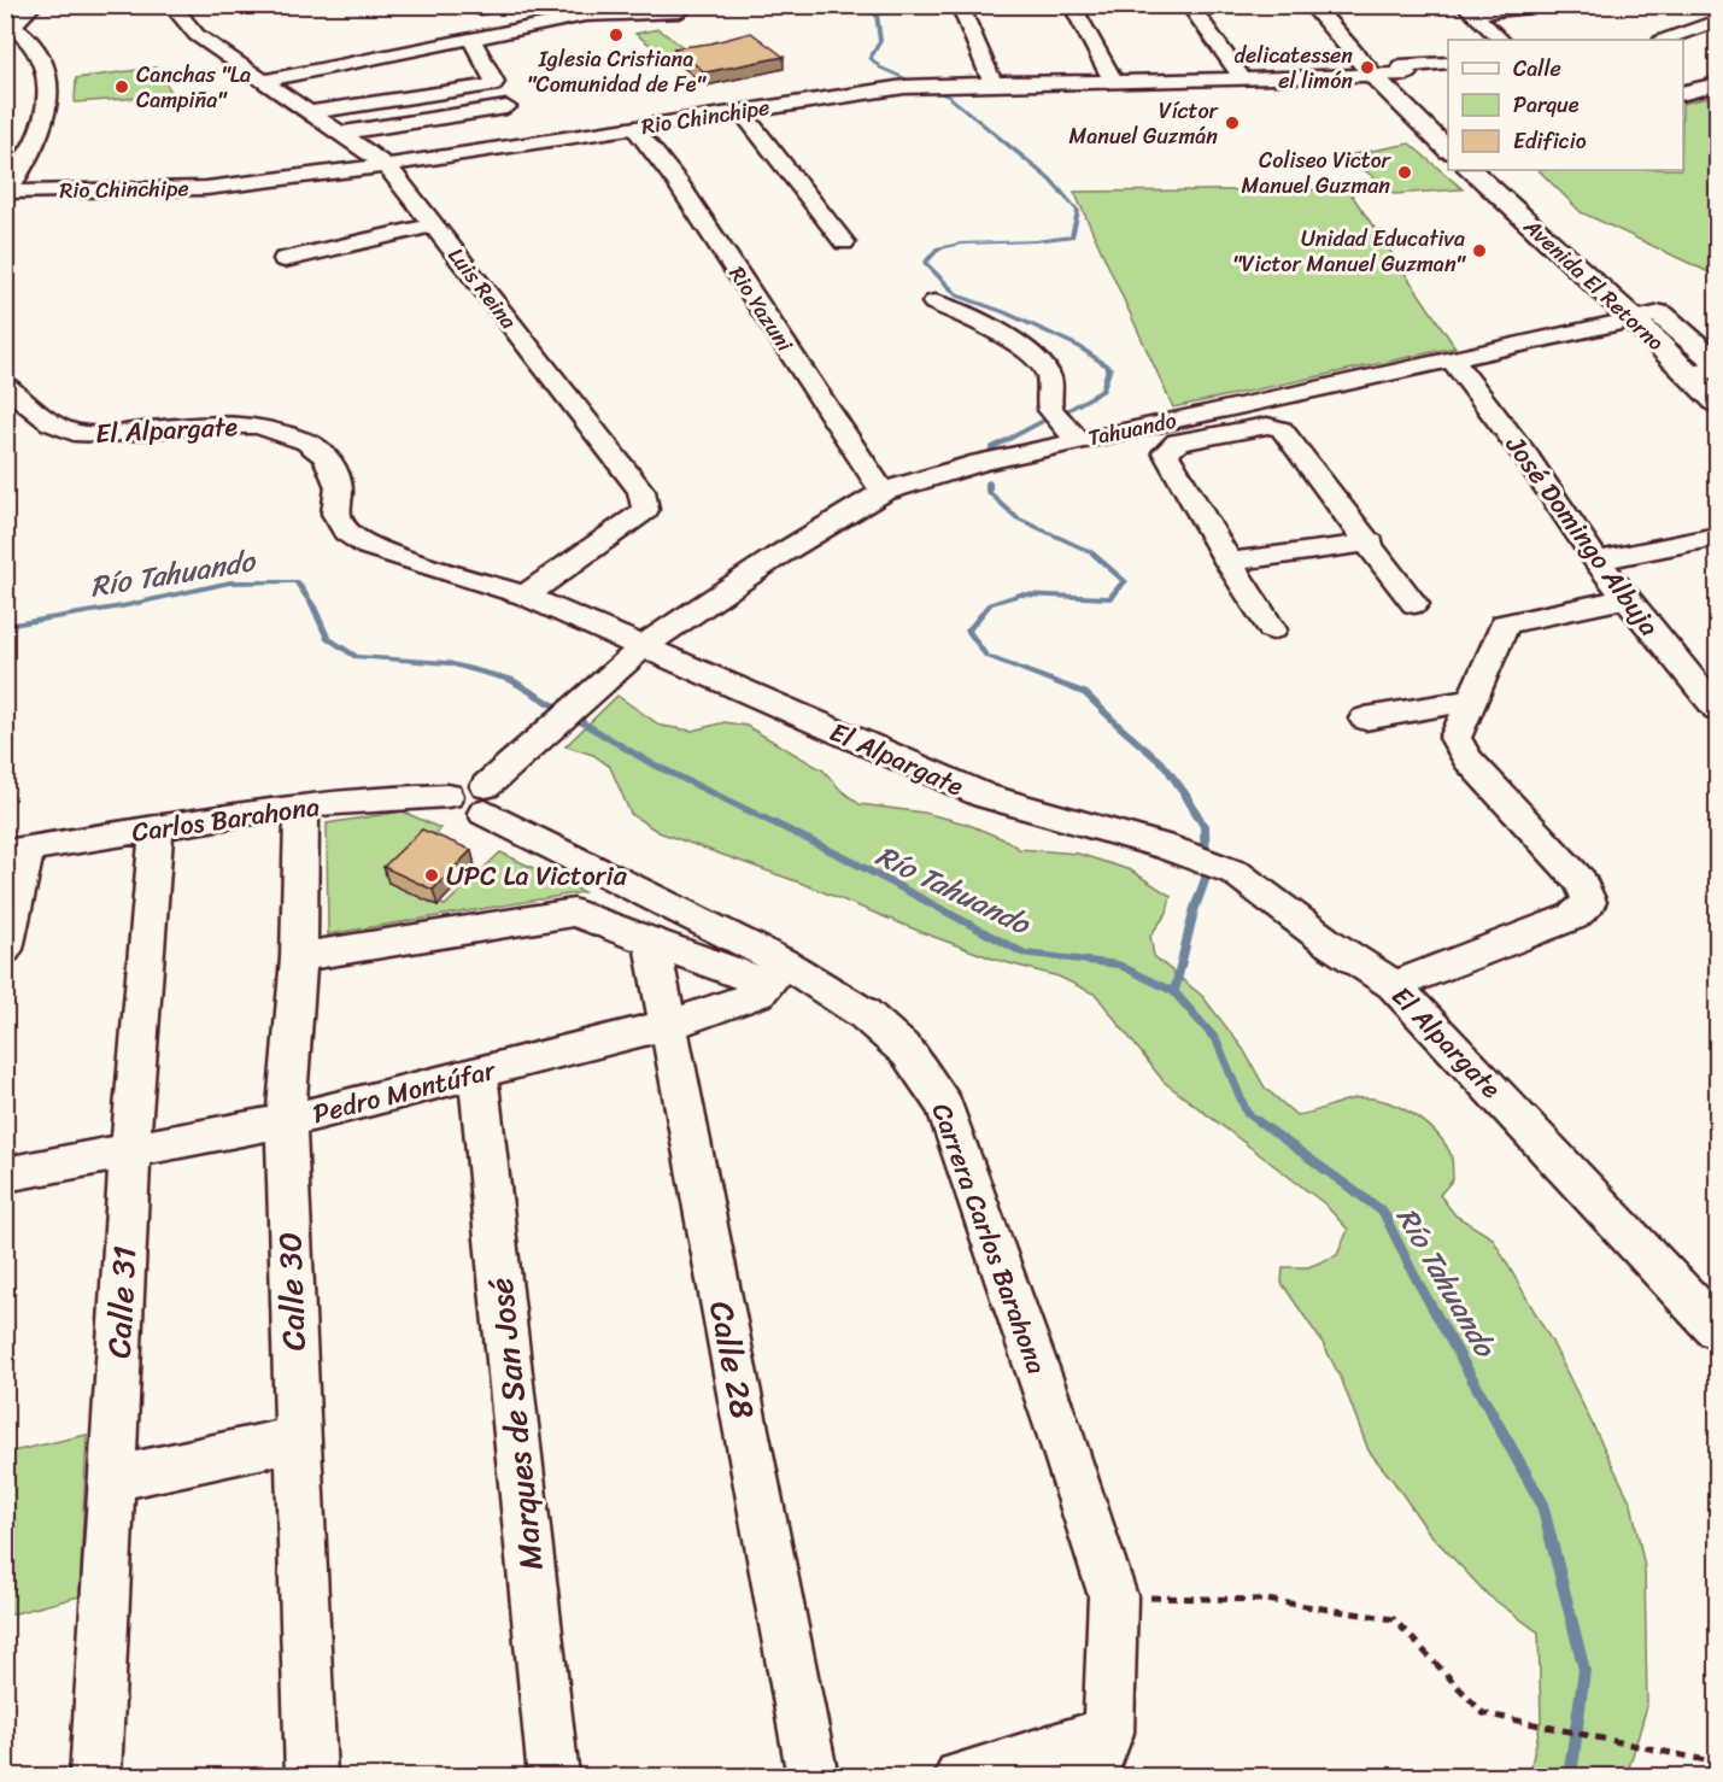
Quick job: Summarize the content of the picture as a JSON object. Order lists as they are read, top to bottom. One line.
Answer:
{"streets":{"main road":["Avenida El Retorno"],"street":["Rio Chinchipe","Luis Reina","Rio Yazuni","El Alpargate","Tahuando","José Domingo Albuja","Carlos Barahona","Pedro Montúfar","Carrera Carlos Barahona","Calle 30","Calle 31","Calle 28","Marques de San José"]},"crossings":[["Rio Chinchipe","Luis Reina"],["Rio Chinchipe","Rio Yazuni"],["Avenida El Retorno","Tahuando"],["Luis Reina","El Alpargate"],["Rio Yazuni","Tahuando"],["El Alpargate","Tahuando"],["Tahuando","José Domingo Albuja"],["Tahuando","Carlos Barahona"],["Tahuando","Carrera Carlos Barahona"],["Carlos Barahona","Carrera Carlos Barahona"],["Carlos Barahona","Calle 30"],["Carlos Barahona","Calle 31"],["Pedro Montúfar","Carrera Carlos Barahona"],["Pedro Montúfar","Calle 30"],["Pedro Montúfar","Calle 31"],["Pedro Montúfar","Calle 28"],["Pedro Montúfar","Marques de San José"]],"water":["Río Tahuando"],"places":["Iglesia Cristiana \"Comunidad de Fe\"","delicatessen el limón","Canchas \"La Campiña\"","Víctor Manuel Guzmán","Coliseo Victor Manuel Guzman","Unidad Educativa \"Victor Manuel Guzman\"","UPC La Victoria"],"legend":["Calle","Parque","Edificio"]}
